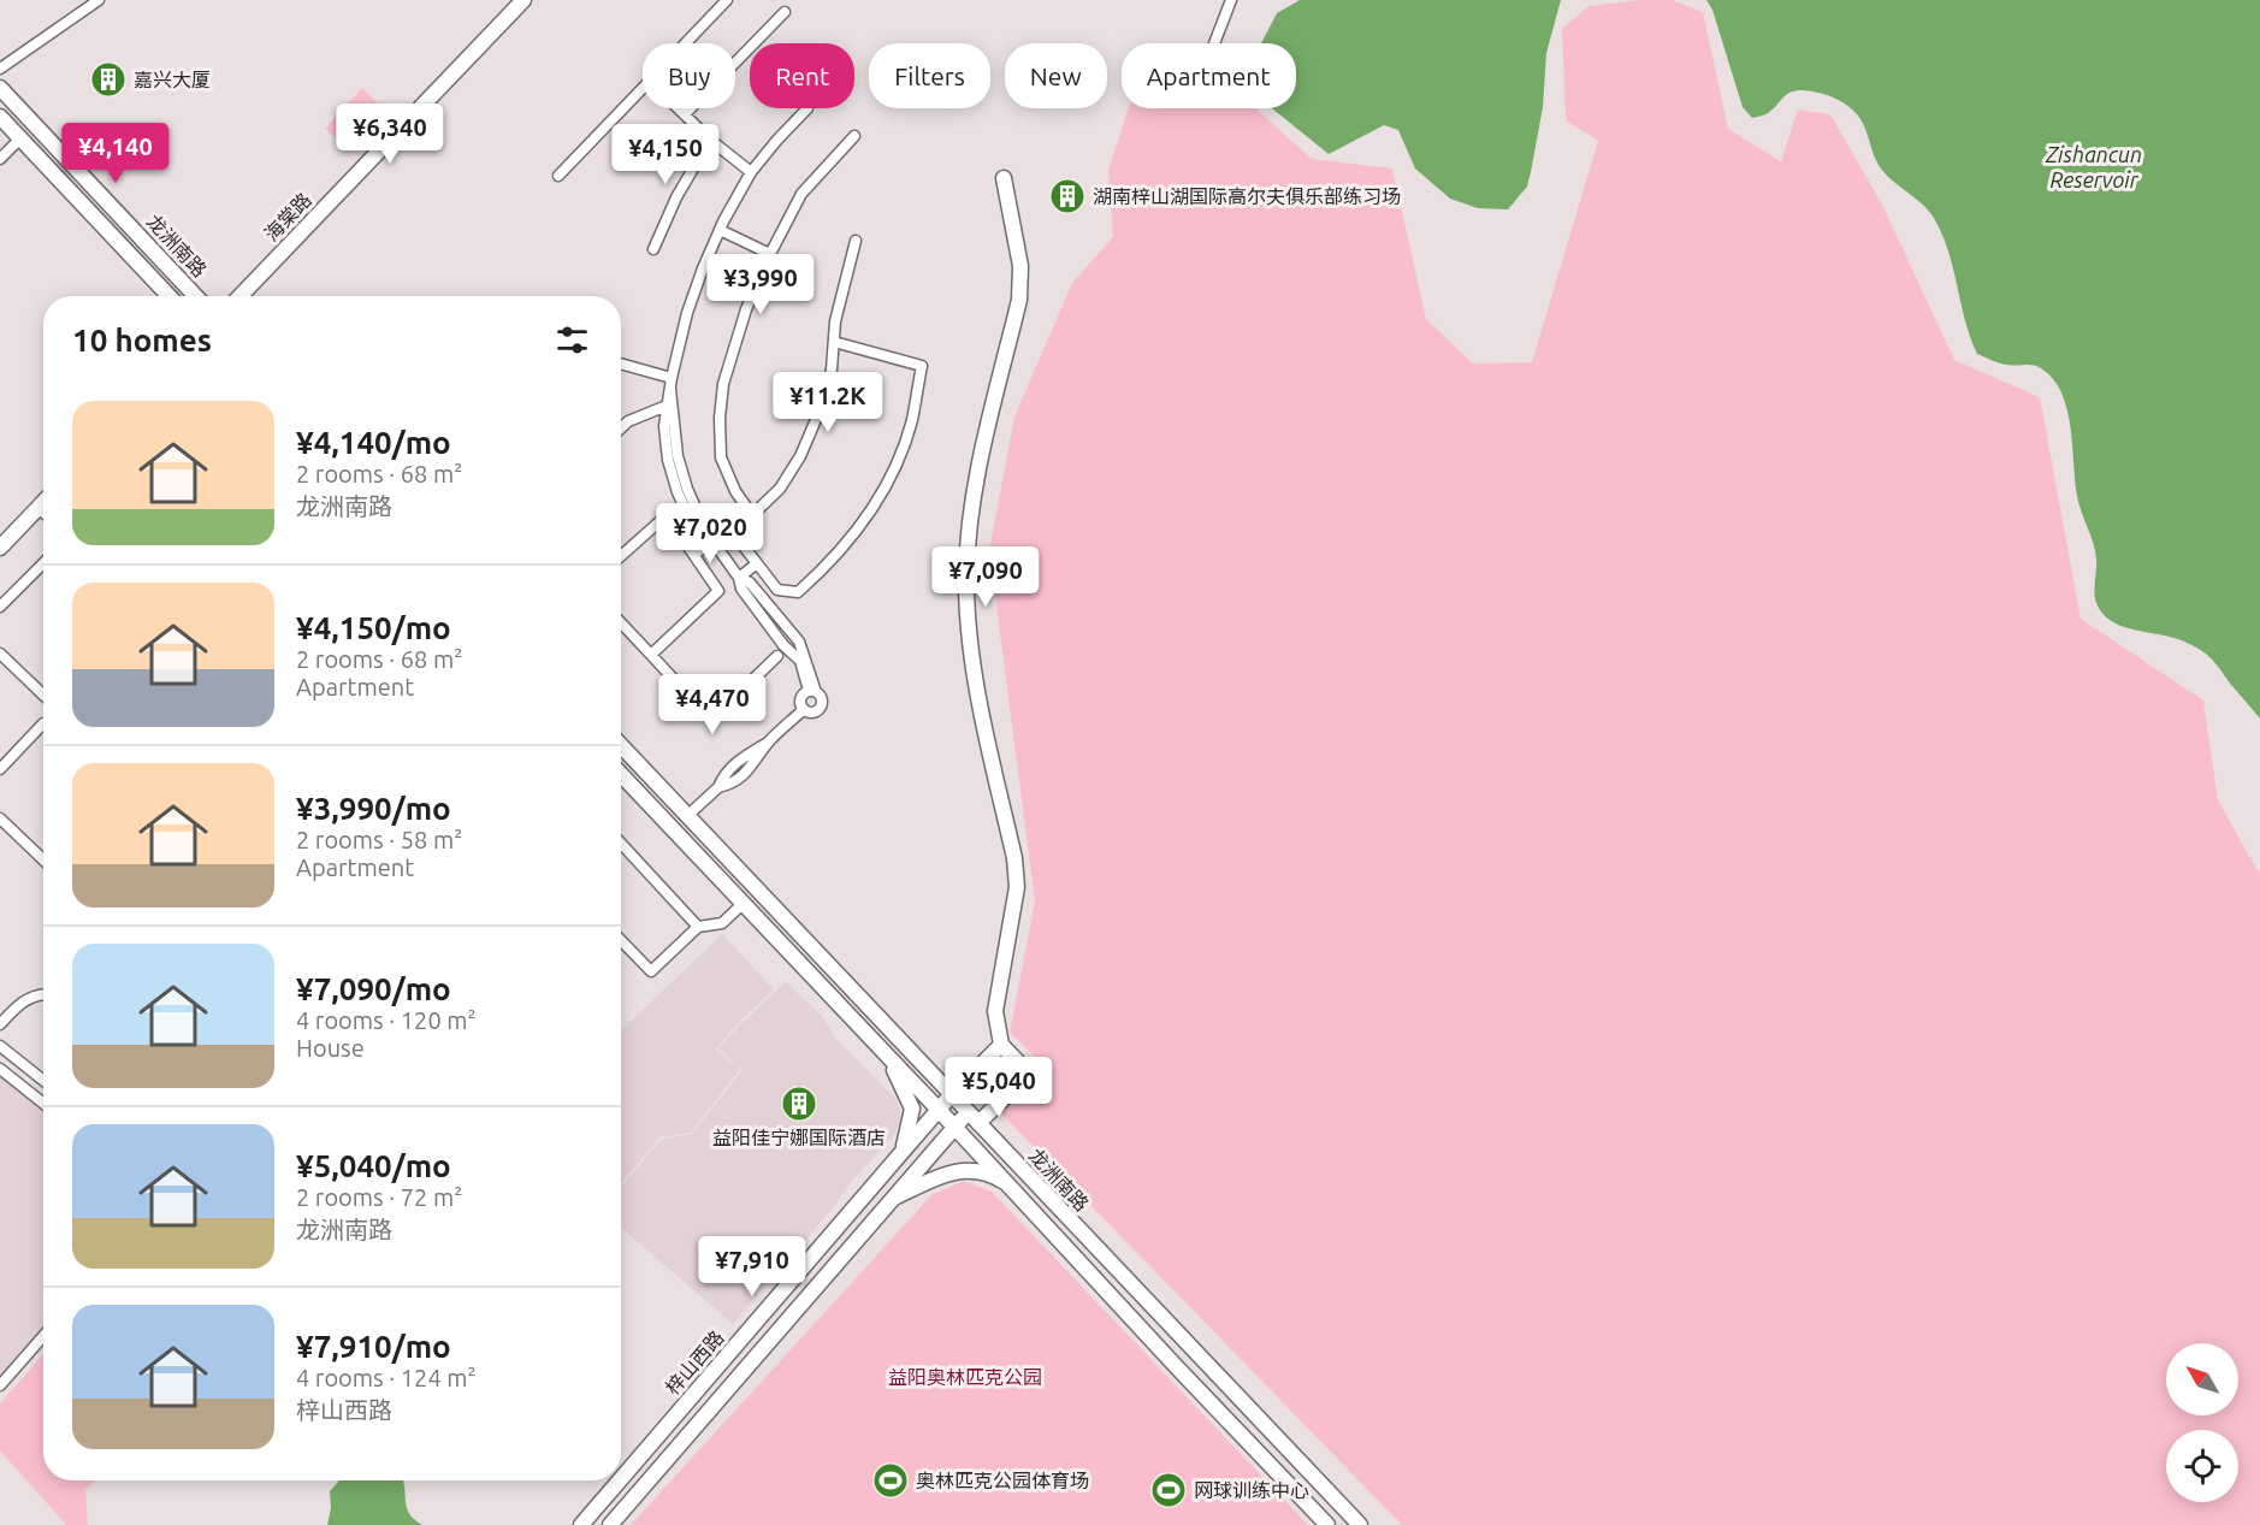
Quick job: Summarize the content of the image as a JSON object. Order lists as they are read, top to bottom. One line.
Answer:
{"streets":{"main road":["海棠路","龙洲南路","梓山西路"]},"crossings":[["龙洲南路","梓山西路"]],"water":["Zishancun Reservoir"],"parks":["益阳奥林匹克公园"],"places":{"building":["嘉兴大厦","湖南梓山湖国际高尔夫俱乐部练习场","益阳佳宁娜国际酒店"],"sports":["奥林匹克公园体育场","网球训练中心"]},"north":"top left","page":{"chip":["Buy","Rent","Filters","New","Apartment"],"price":["¥6,340","¥4,140","¥4,150","¥3,990","¥11.2K","¥7,020","¥7,090","¥4,470","¥5,040","¥7,910"],"heading":"10 homes","list":[{"name":"¥4,140/mo","note":"2 rooms · 68 m² · 龙洲南路"},{"name":"¥4,150/mo","note":"2 rooms · 68 m² · Apartment"},{"name":"¥3,990/mo","note":"2 rooms · 58 m² · Apartment"},{"name":"¥7,090/mo","note":"4 rooms · 120 m² · House"},{"name":"¥5,040/mo","note":"2 rooms · 72 m² · 龙洲南路"},{"name":"¥7,910/mo","note":"4 rooms · 124 m² · 梓山西路"}]}}
